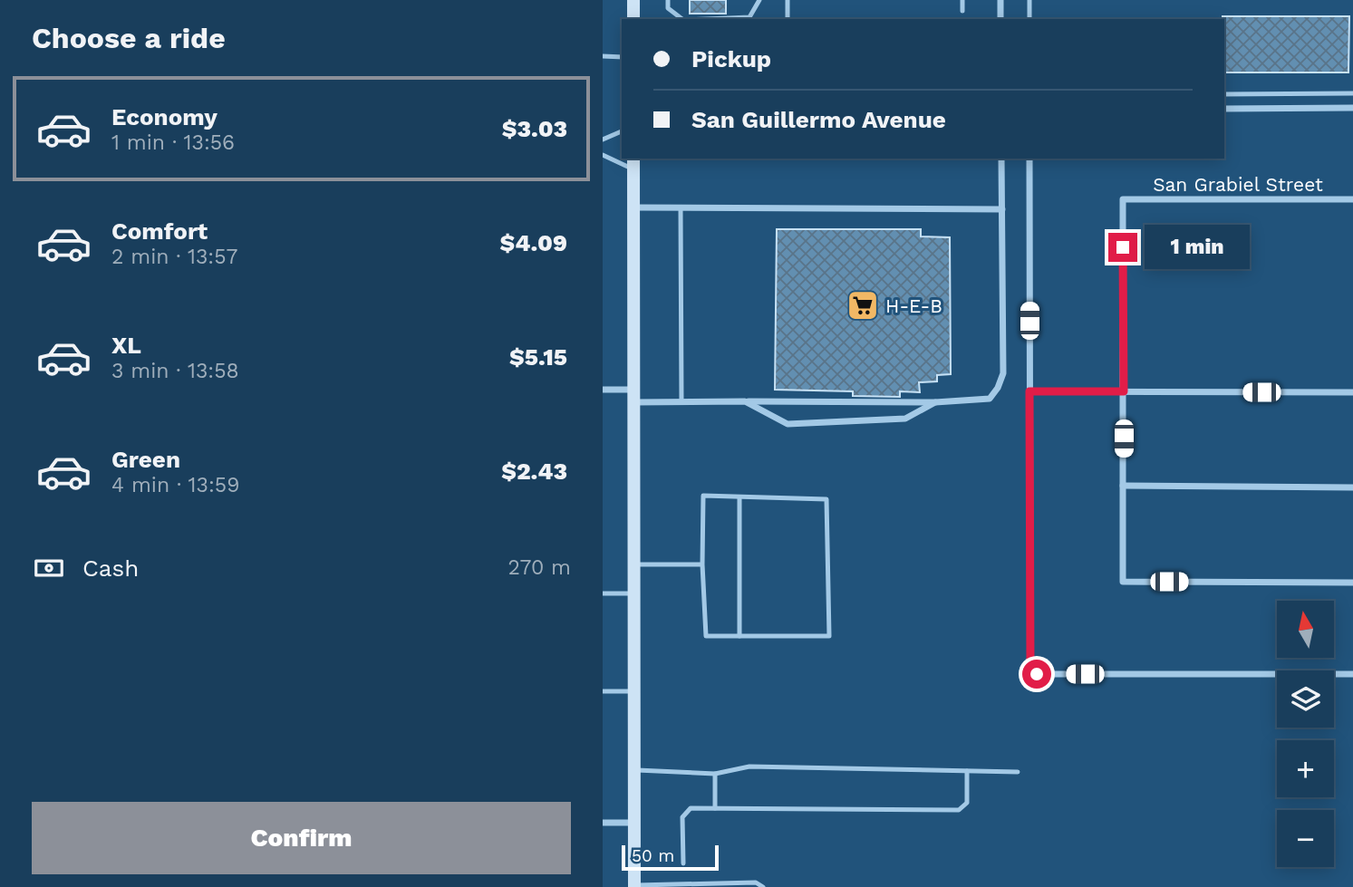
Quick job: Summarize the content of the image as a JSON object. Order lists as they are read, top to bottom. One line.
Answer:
{"streets":{"street":["San Grabiel Street"]},"places":{"supermarket":["H-E-B"]},"scale_bar":"50 m","north":"top","page":{"heading":"Choose a ride","banner":["Pickup","San Guillermo Avenue"],"list":[{"name":"Economy","note":"1 min · 13:56","value":"$3.03"},{"name":"Comfort","note":"2 min · 13:57","value":"$4.09"},{"name":"XL","note":"3 min · 13:58","value":"$5.15"},{"name":"Green","note":"4 min · 13:59","value":"$2.43"}],"bubble":"1 min","pay":["Cash","270 m"],"map_buttons":["+","−"],"buttons":"Confirm","scale":"50 m"}}
